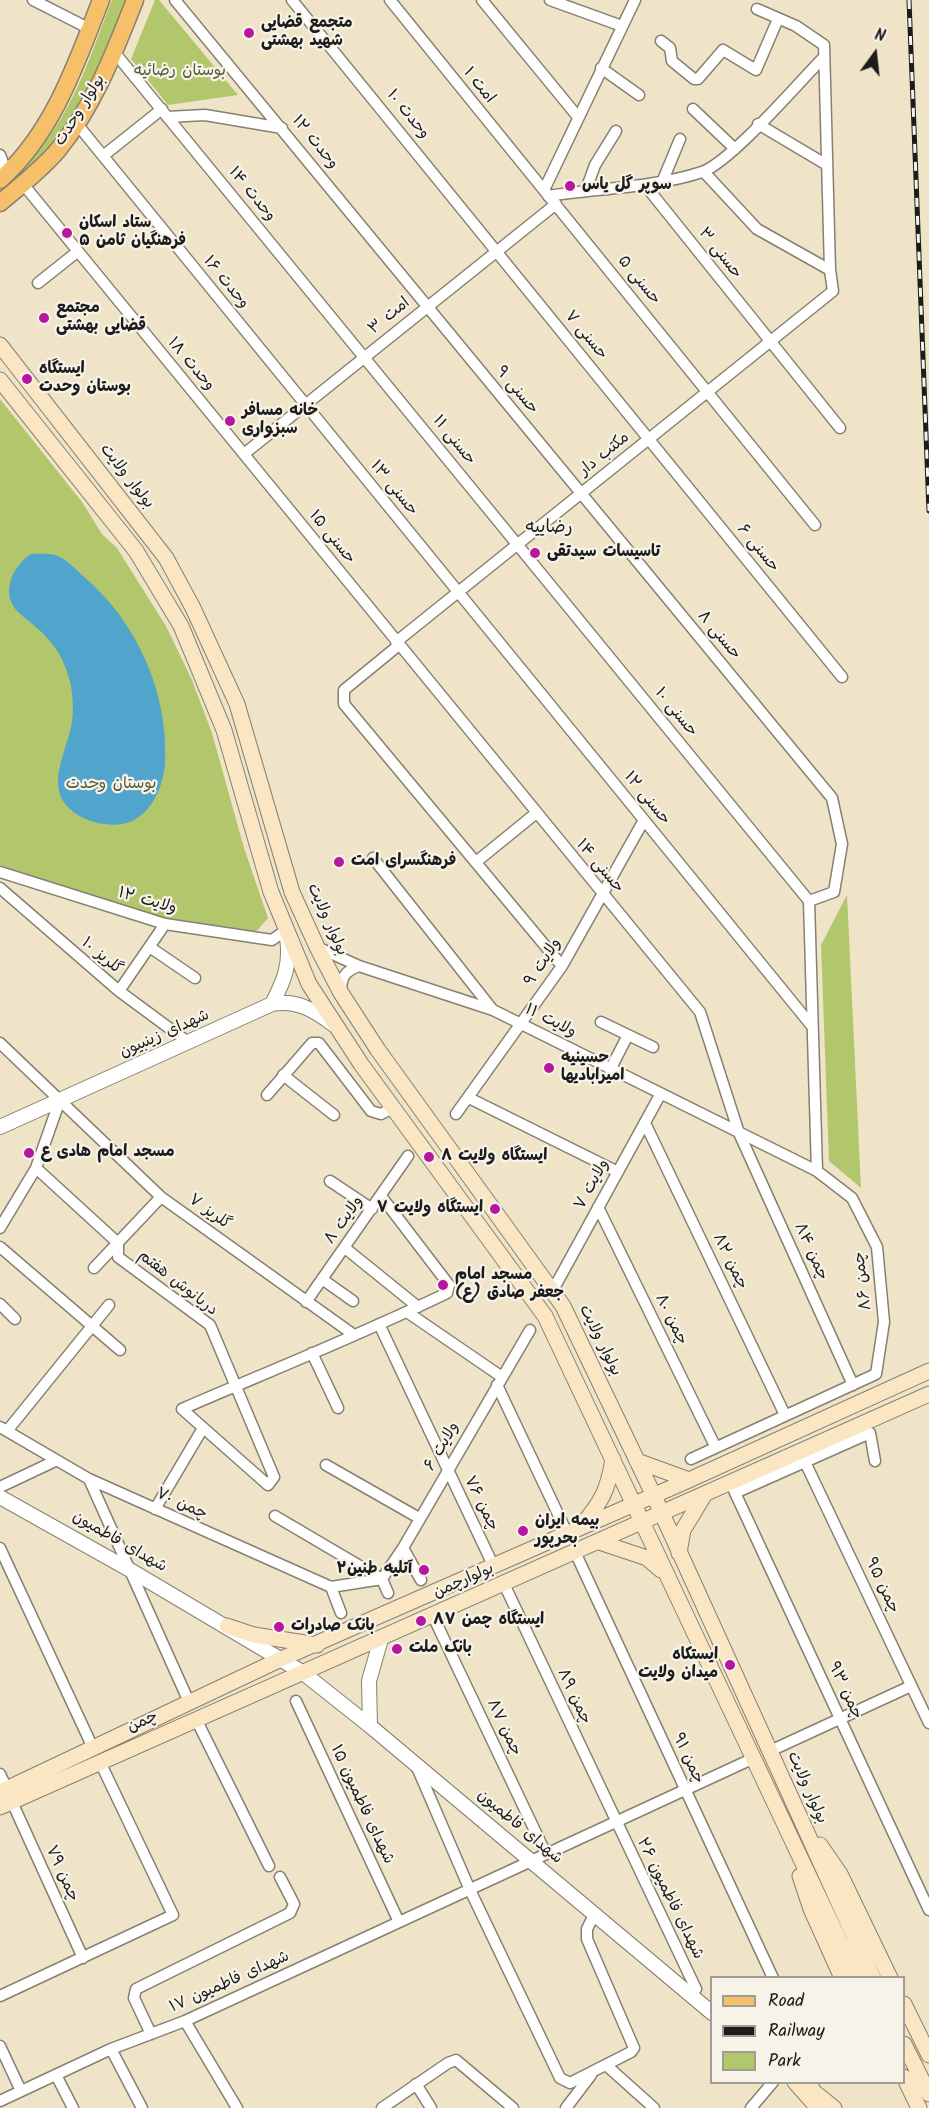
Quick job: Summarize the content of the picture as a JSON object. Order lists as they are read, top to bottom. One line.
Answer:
{"streets":{"main road":["بولوار وحدت","بولوار ولایت","بولوارچمن","چمن"],"street":["امت ۱","وحدت ۱۰","وحدت ۱۲","وحدت ۱۴","حسنی ۳","حسنی ۵","وحدت ۱۶","امت ۳","حسنی ۷","وحدت ۱۸","حسنی ۹","حسنی ۱۱","مکتب دار","حسنی ۱۳","حسنی ۱۵","حسنی ۶","حسنی ۸","حسنی ۱۰","حسنی ۱۲","حسنی ۱۴","ولایت ۱۲","گلریز ۱۰","ولایت ۹","ولایت ۱۱","شهدای زینبیون","ولایت ۷","گلریز ۷","ولایت ۸","چمن ۸۴","چمن ۸۲","چمن ۸۶","دریانوش هفتم","چمن ۸۰","ولایت ۶","چمن ۷۶","چمن ۷۰","شهدای فاطمیون","چمن ۹۵","چمن ۹۳","چمن ۸۹","چمن ۸۷","چمن ۹۱","شهدای فاطمیون ۱۵","چمن ۷۹","شهدای فاطمیون ۲۶","شهدای فاطمیون ۱۷"]},"crossings":[["امت ۱","حسنی ۵"],["امت ۱","امت ۳"],["بولوار وحدت","وحدت ۱۴"],["بولوار وحدت","وحدت ۱۶"],["بولوار وحدت","وحدت ۱۸"],["وحدت ۱۰","امت ۳"],["وحدت ۱۰","حسنی ۷"],["وحدت ۱۲","امت ۳"],["وحدت ۱۲","حسنی ۹"],["وحدت ۱۴","امت ۳"],["وحدت ۱۴","حسنی ۱۱"],["حسنی ۳","مکتب دار"],["حسنی ۵","امت ۳"],["حسنی ۵","مکتب دار"],["وحدت ۱۶","امت ۳"],["وحدت ۱۶","حسنی ۱۳"],["امت ۳","حسنی ۷"],["امت ۳","وحدت ۱۸"],["امت ۳","حسنی ۹"],["امت ۳","حسنی ۱۱"],["امت ۳","حسنی ۱۳"],["امت ۳","حسنی ۱۵"],["حسنی ۷","مکتب دار"],["حسنی ۷","حسنی ۶"],["وحدت ۱۸","حسنی ۱۵"],["حسنی ۹","مکتب دار"],["حسنی ۹","حسنی ۸"],["حسنی ۱۱","مکتب دار"],["حسنی ۱۱","حسنی ۱۰"],["مکتب دار","حسنی ۱۳"],["مکتب دار","حسنی ۱۵"],["مکتب دار","حسنی ۶"],["مکتب دار","حسنی ۸"],["مکتب دار","حسنی ۱۰"],["مکتب دار","حسنی ۱۲"],["مکتب دار","حسنی ۱۴"],["بولوار ولایت","ولایت ۱۱"],["بولوار ولایت","ولایت ۷"],["بولوار ولایت","بولوارچمن"],["بولوار ولایت","شهدای فاطمیون ۱۷"],["حسنی ۱۳","حسنی ۱۲"],["حسنی ۱۵","حسنی ۱۴"],["حسنی ۸","حسنی ۱۰"],["حسنی ۱۲","ولایت ۹"],["حسنی ۱۴","ولایت ۹"],["حسنی ۱۴","ولایت ۱۱"],["حسنی ۱۴","چمن ۸۴"],["گلریز ۱۰","شهدای زینبیون"],["ولایت ۹","ولایت ۱۱"],["ولایت ۱۱","ولایت ۷"],["ولایت ۱۱","چمن ۸۴"],["ولایت ۱۱","چمن ۸۶"],["شهدای زینبیون","گلریز ۷"],["ولایت ۷","چمن ۸۲"],["ولایت ۷","چمن ۸۰"],["گلریز ۷","ولایت ۸"],["چمن ۸۴","چمن ۸۶"],["ولایت ۶","چمن ۷۶"],["چمن ۷۶","بولوارچمن"],["شهدای فاطمیون","بولوارچمن"],["شهدای فاطمیون","چمن"],["شهدای فاطمیون","شهدای فاطمیون ۱۷"],["بولوارچمن","چمن ۸۹"],["بولوارچمن","چمن"],["بولوارچمن","چمن ۸۷"],["بولوارچمن","چمن ۹۱"],["چمن ۸۹","شهدای فاطمیون ۲۶"],["چمن ۸۹","شهدای فاطمیون ۱۷"],["چمن","چمن ۷۹"],["چمن ۸۷","شهدای فاطمیون ۱۷"],["چمن ۹۱","شهدای فاطمیون ۱۷"],["شهدای فاطمیون ۱۵","شهدای فاطمیون ۱۷"],["شهدای فاطمیون ۲۶","شهدای فاطمیون ۱۷"]],"districts":["رضاییه"],"parks":["بوستان رضائیه","بوستان وحدت"],"places":["متجمع قضایی شهید بهشتی","سوپر گل یاس","ستاد اسکان فرهنگیان ثامن ۵","مجتمع قضایی بهشتی","ایستگاه بوستان وحدت","خانه مسافر سبزواری","تاسیسات سیدتقی","فرهنگسرای امت","حسینیه امیرابادیها","مسجد امام هادی ع","ایستگاه ولایت ۸","ایستگاه ولایت ۷","مسجد امام جعفر صادق (ع)","بيمه ايران بحرپور","آتلیه طنین۲","ایستگاه چمن ۸۷","بانک صادرات","بانک ملت","ایستکاه میدان ولایت"],"legend":["Road","Railway","Park"],"north":"top"}
